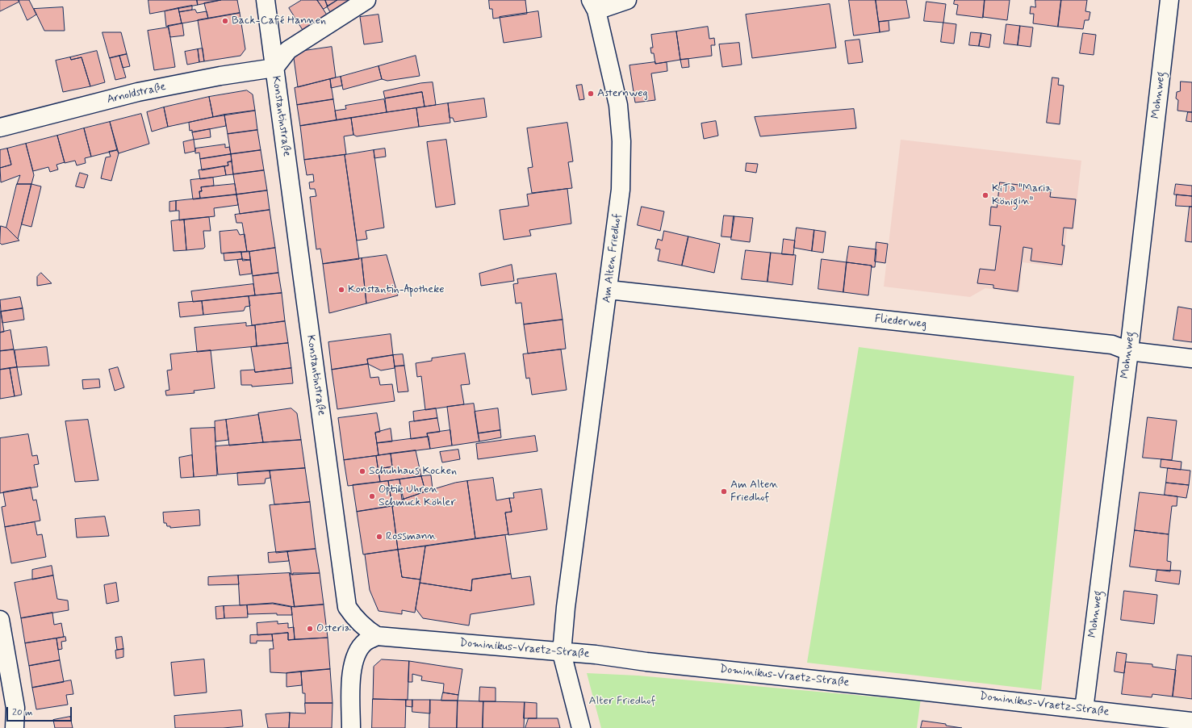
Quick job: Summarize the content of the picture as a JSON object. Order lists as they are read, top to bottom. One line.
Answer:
{"streets":{"street":["Arnoldstraße","Mohnweg","Konstantinstraße","Am Alten Friedhof","Fliederweg","Dominikus-Vraetz-Straße"]},"crossings":[["Arnoldstraße","Konstantinstraße"],["Mohnweg","Fliederweg"],["Mohnweg","Dominikus-Vraetz-Straße"],["Konstantinstraße","Dominikus-Vraetz-Straße"],["Am Alten Friedhof","Fliederweg"],["Am Alten Friedhof","Dominikus-Vraetz-Straße"]],"parks":["Alter Friedhof"],"places":["Back-Café Hannen","Asternweg","KiTa \"Maria Königin\"","Konstantin-Apotheke","Schuhhaus Kocken","Am Alten Friedhof","Optik Uhren Schmuck Köhler","Rossmann","Osteria"],"scale_bar":"20 m"}
